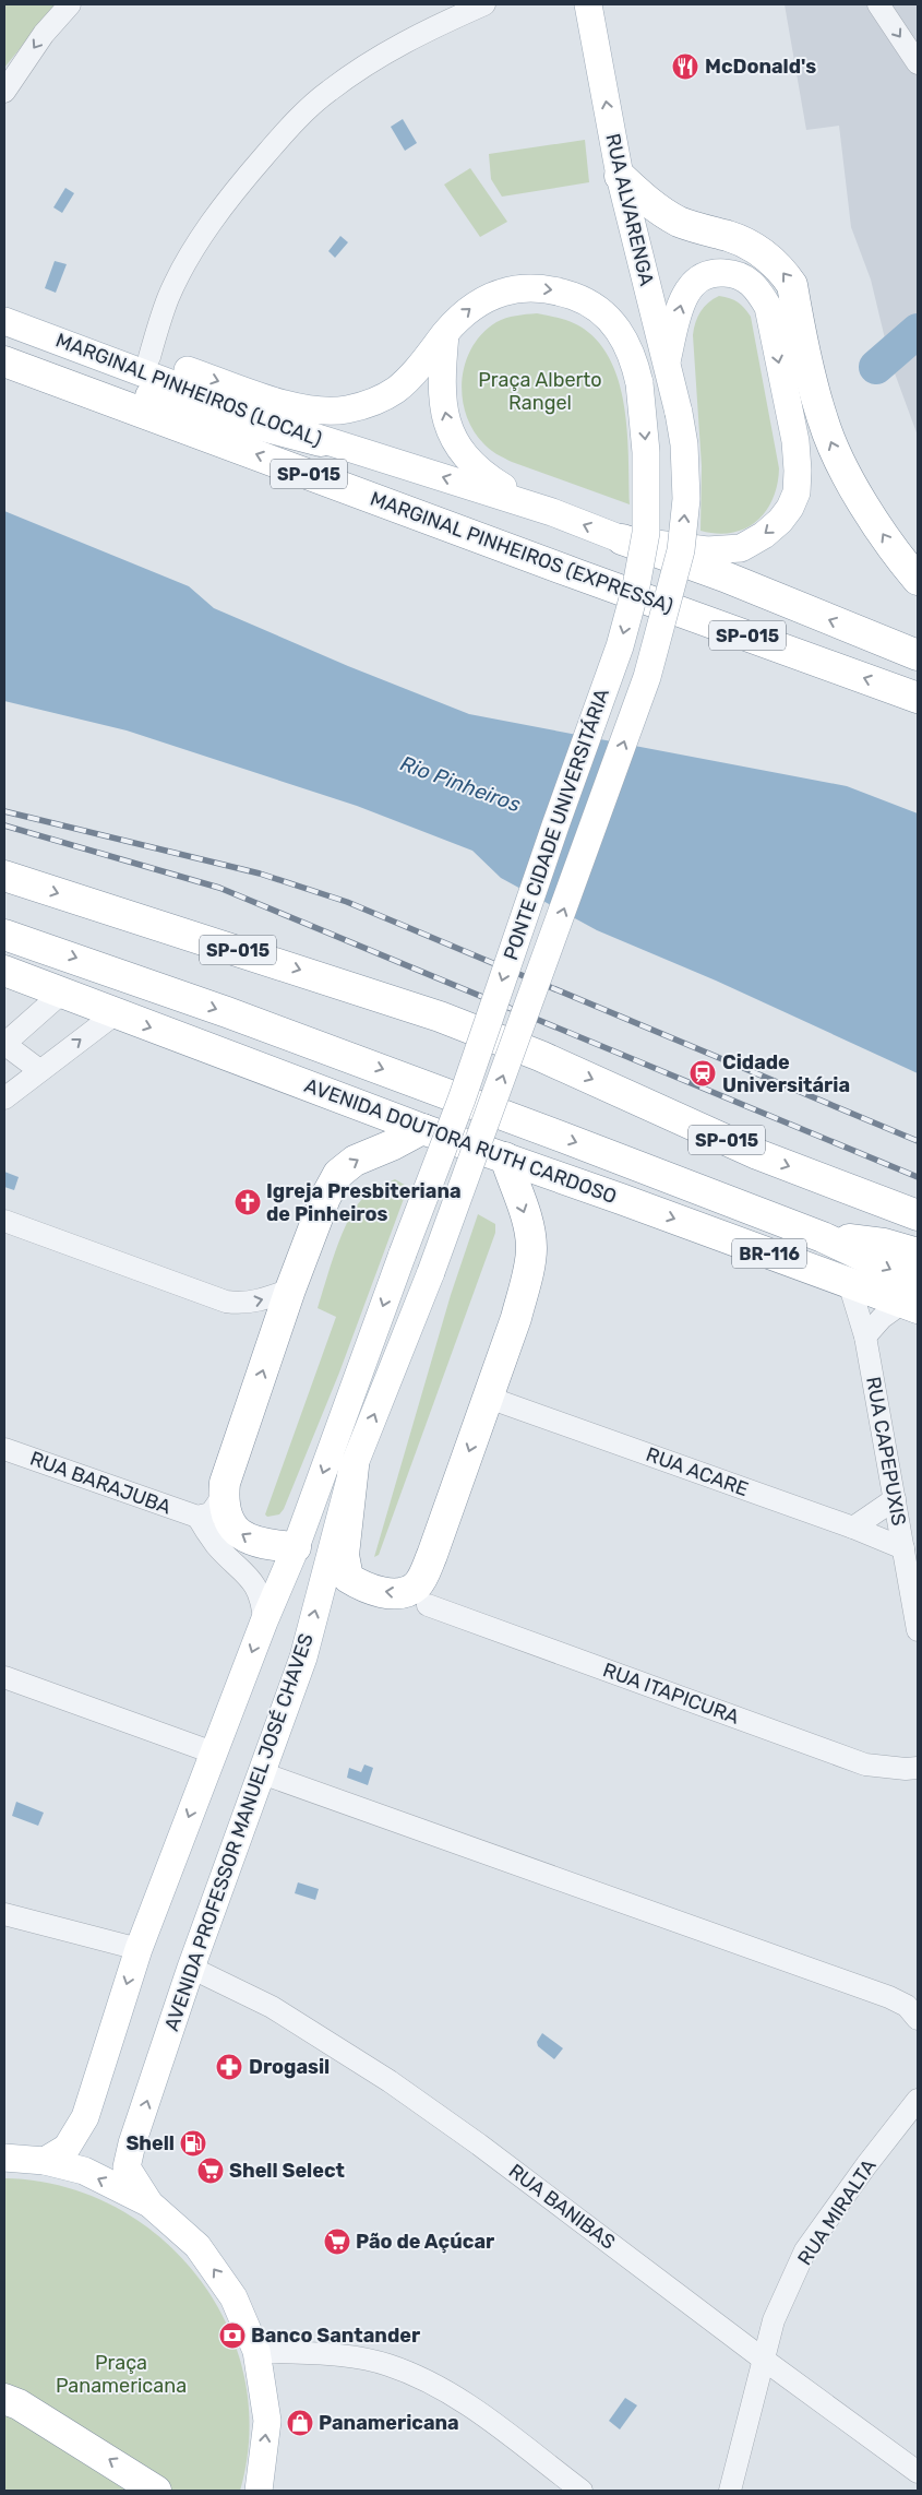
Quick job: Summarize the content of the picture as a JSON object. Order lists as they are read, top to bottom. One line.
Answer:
{"streets":{"highway":["SP-015","MARGINAL PINHEIROS (EXPRESSA)","AVENIDA DOUTORA RUTH CARDOSO","BR-116"],"main road":["RUA ALVARENGA","MARGINAL PINHEIROS (LOCAL)","PONTE CIDADE UNIVERSITÁRIA","AVENIDA PROFESSOR MANUEL JOSÉ CHAVES"],"street":["RUA CAPEPUXIS","RUA ACARE","RUA BARAJUBA","RUA ITAPICURA","RUA BANIBAS","RUA MIRALTA"]},"crossings":[["RUA ALVARENGA","MARGINAL PINHEIROS (LOCAL)"],["RUA ALVARENGA","PONTE CIDADE UNIVERSITÁRIA"],["PONTE CIDADE UNIVERSITÁRIA","AVENIDA PROFESSOR MANUEL JOSÉ CHAVES"],["AVENIDA DOUTORA RUTH CARDOSO","RUA CAPEPUXIS"],["RUA CAPEPUXIS","RUA ACARE"],["AVENIDA PROFESSOR MANUEL JOSÉ CHAVES","RUA BANIBAS"],["RUA BANIBAS","RUA MIRALTA"]],"one_way":["RUA ALVARENGA"],"water":["Rio Pinheiros"],"parks":["Praça Alberto Rangel","Praça Panamericana"],"places":{"restaurant":["McDonald's"],"station":["Cidade Universitária"],"church":["Igreja Presbiteriana de Pinheiros"],"pharmacy":["Drogasil"],"fuel station":["Shell"],"supermarket":["Shell Select","Pão de Açúcar"],"bank":["Banco Santander"],"shop":["Panamericana"]}}
